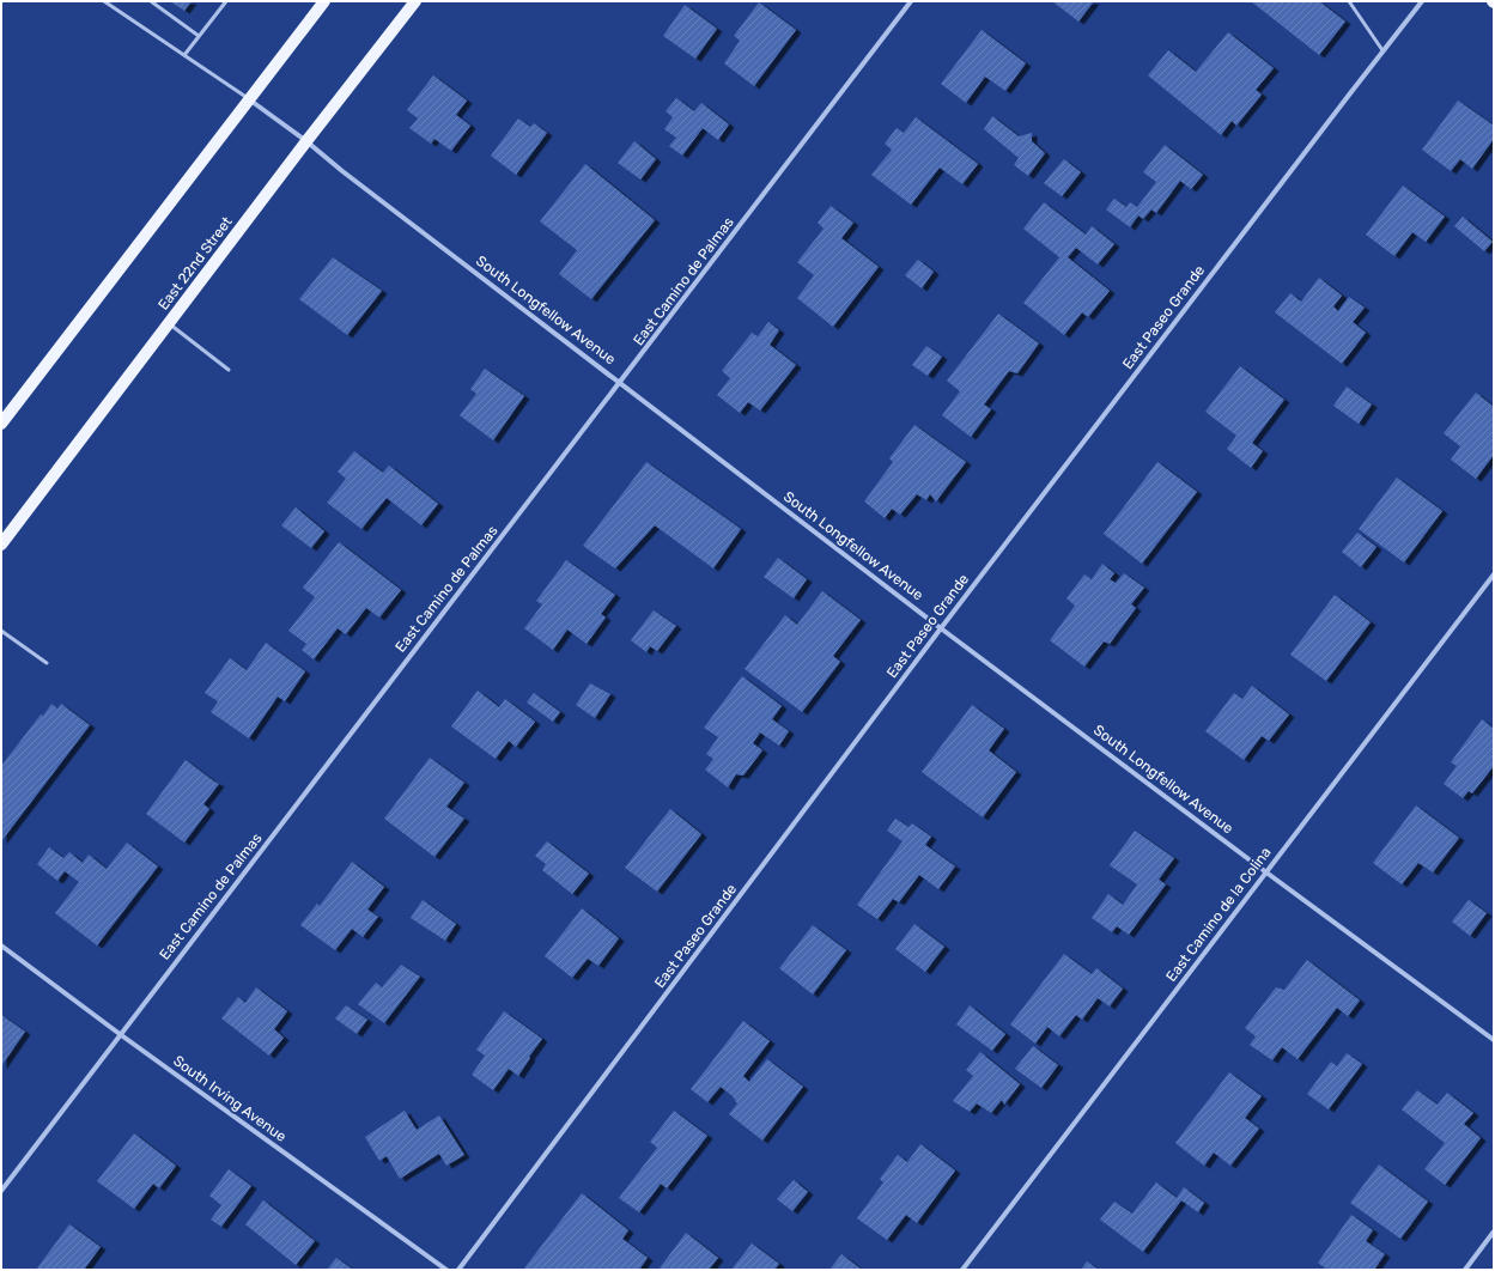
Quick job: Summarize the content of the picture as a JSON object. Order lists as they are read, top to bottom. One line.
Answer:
{"streets":{"main road":["East 22nd Street"],"street":["East Camino de Palmas","South Longfellow Avenue","East Paseo Grande","East Camino de la Colina","South Irving Avenue"]},"crossings":[["East 22nd Street","South Longfellow Avenue"],["East Camino de Palmas","South Longfellow Avenue"],["East Camino de Palmas","South Irving Avenue"],["South Longfellow Avenue","East Paseo Grande"],["South Longfellow Avenue","East Camino de la Colina"]]}
